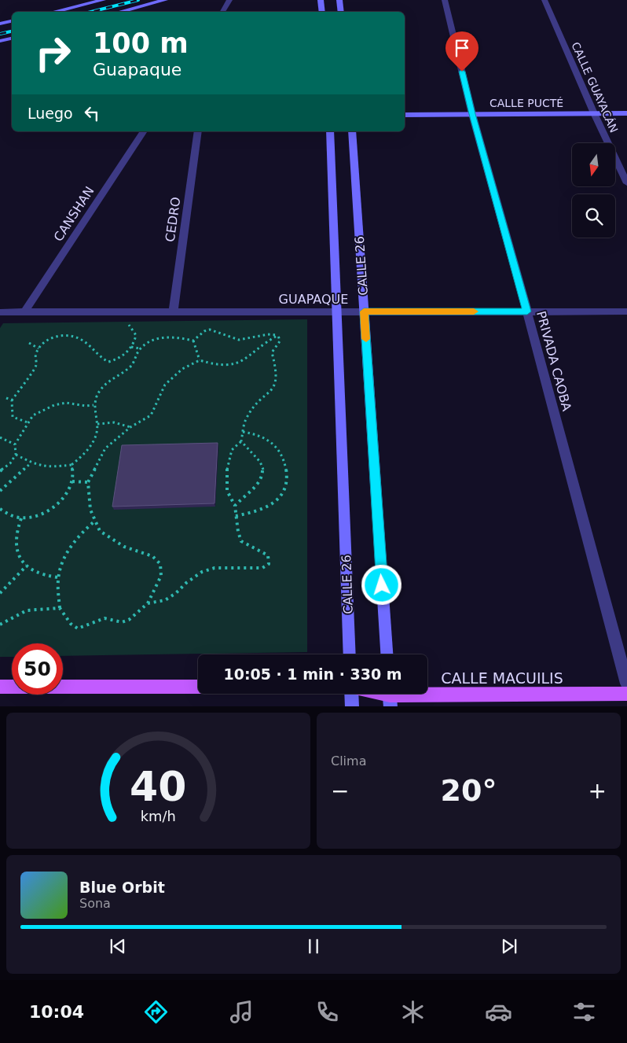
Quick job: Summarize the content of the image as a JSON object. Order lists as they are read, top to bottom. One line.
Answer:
{"streets":{"main road":["CALLE PUCTÉ","CALLE 26","CALLE MACUILIS"],"street":["CALLE GUAYACÁN","CANSHAN","CEDRO","GUAPAQUE","PRIVADA CAOBA"]},"crossings":[["CALLE GUAYACÁN","CALLE PUCTÉ"],["CALLE PUCTÉ","PRIVADA CAOBA"],["CANSHAN","GUAPAQUE"],["CEDRO","GUAPAQUE"],["CALLE 26","GUAPAQUE"],["GUAPAQUE","PRIVADA CAOBA"]],"north":"bottom","page":{"turn":["100 m","Guapaque"],"then":"Luego","limit":"50","trip":"10:05 · 1 min · 330 m","tile":"Clima","heat":["−","20°","+"],"song":["Blue Orbit","Sona"],"tabs":"10:04","gauge":["40","km/h"]}}
